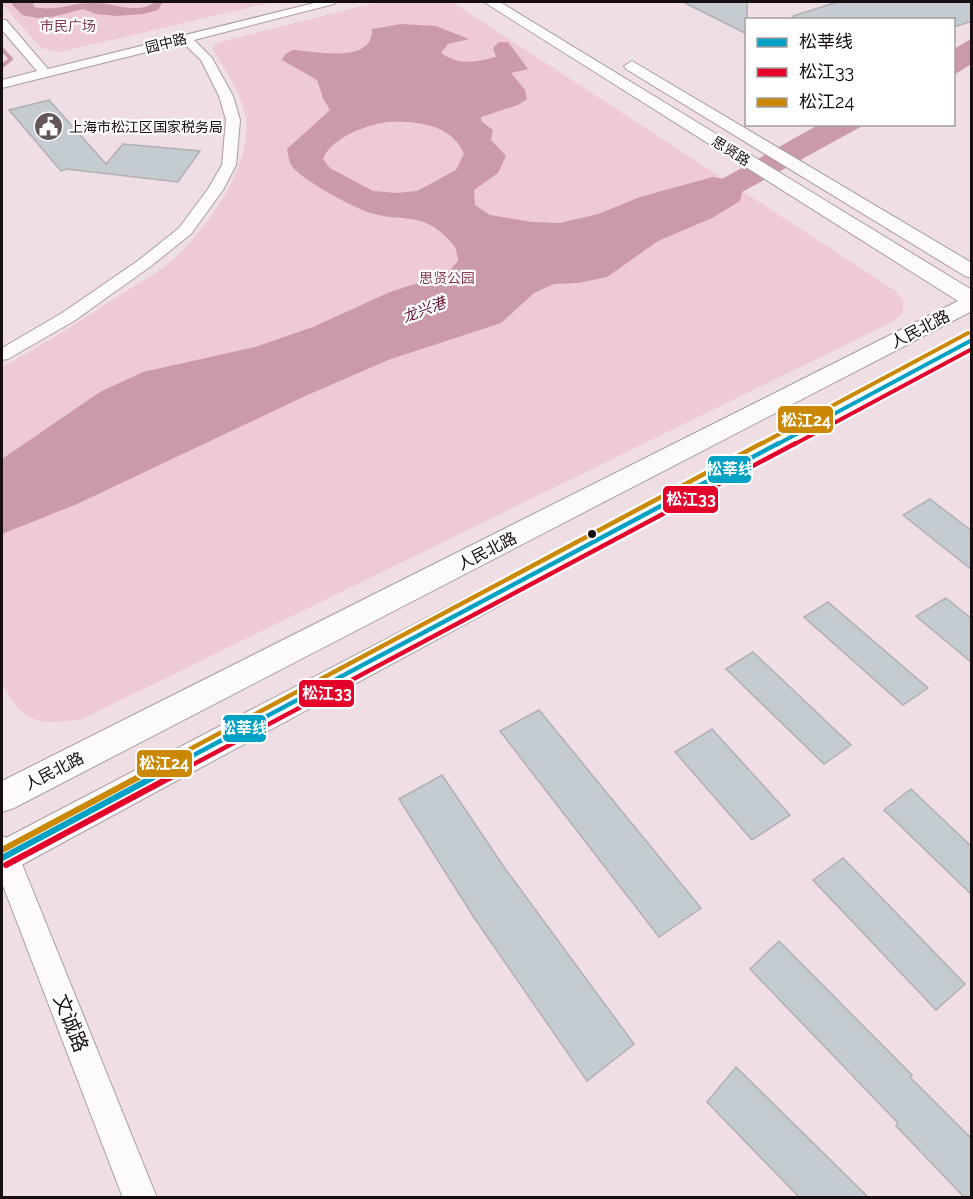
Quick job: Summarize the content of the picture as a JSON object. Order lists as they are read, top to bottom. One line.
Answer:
{"streets":{"main road":["思贤路","人民北路"],"street":["园中路","文诚路"]},"crossings":[["思贤路","人民北路"],["人民北路","文诚路"]],"water":["龙兴港"],"parks":["市民广场","思贤公园"],"places":{"public building":["上海市松江区国家税务局"]},"lines":["transit line 松江24","transit line 松莘线","transit line 松江33"],"legend":["松莘线","松江33","松江24"]}
